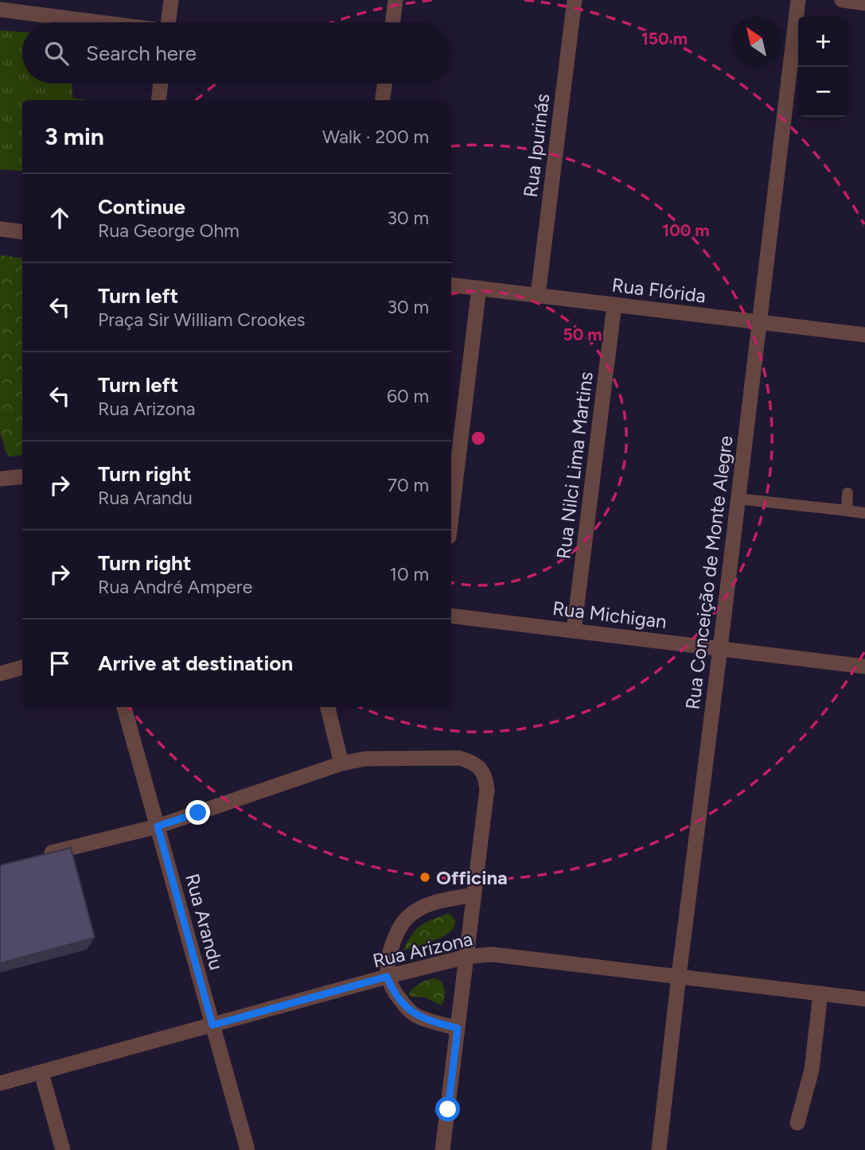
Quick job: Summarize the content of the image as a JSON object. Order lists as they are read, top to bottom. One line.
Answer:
{"streets":{"street":["Rua Ipurinás","Rua Flórida","Rua Nilci Lima Martins","Rua Conceição de Monte Alegre","Rua Michigan","Rua Arandu","Rua Arizona"]},"crossings":[["Rua Ipurinás","Rua Flórida"],["Rua Flórida","Rua Nilci Lima Martins"],["Rua Flórida","Rua Conceição de Monte Alegre"],["Rua Nilci Lima Martins","Rua Michigan"],["Rua Conceição de Monte Alegre","Rua Michigan"],["Rua Conceição de Monte Alegre","Rua Arizona"],["Rua Arandu","Rua Arizona"]],"places":["Officina"],"north":"top left","page":{"map_buttons":["+","−"],"search":"Search here","heading":["3 min","Walk · 200 m"],"list":[["Continue","Rua George Ohm","30 m"],["Turn left","Praça Sir William Crookes","30 m"],["Turn left","Rua Arizona","60 m"],["Turn right","Rua Arandu","70 m"],["Turn right","Rua André Ampere","10 m"],"Arrive at destination"]},"rings":["150 m","100 m","50 m"]}
